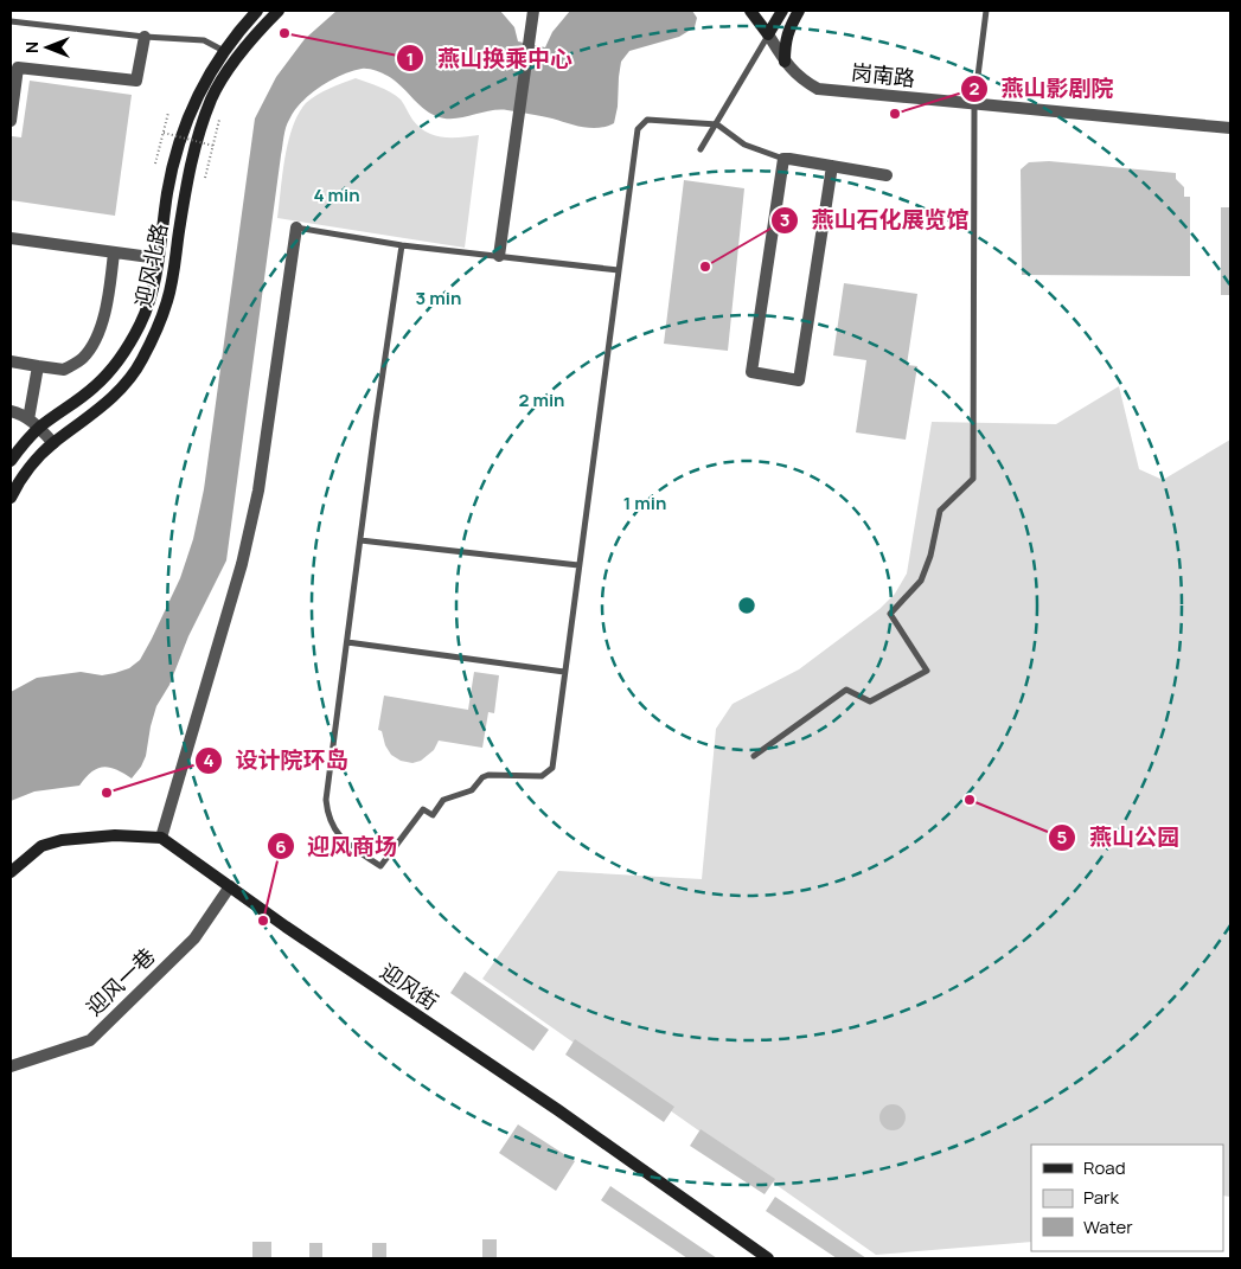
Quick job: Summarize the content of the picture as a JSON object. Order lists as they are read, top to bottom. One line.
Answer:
{"streets":{"street":["岗南路","迎风北路","迎风一巷","迎风街"]},"crossings":[["迎风一巷","迎风街"]],"places":["燕山换乘中心","燕山影剧院","燕山石化展览馆","设计院环岛","燕山公园","迎风商场"],"legend":["Road","Park","Water"],"north":"left","rings":["4 min","3 min","2 min","1 min"]}
